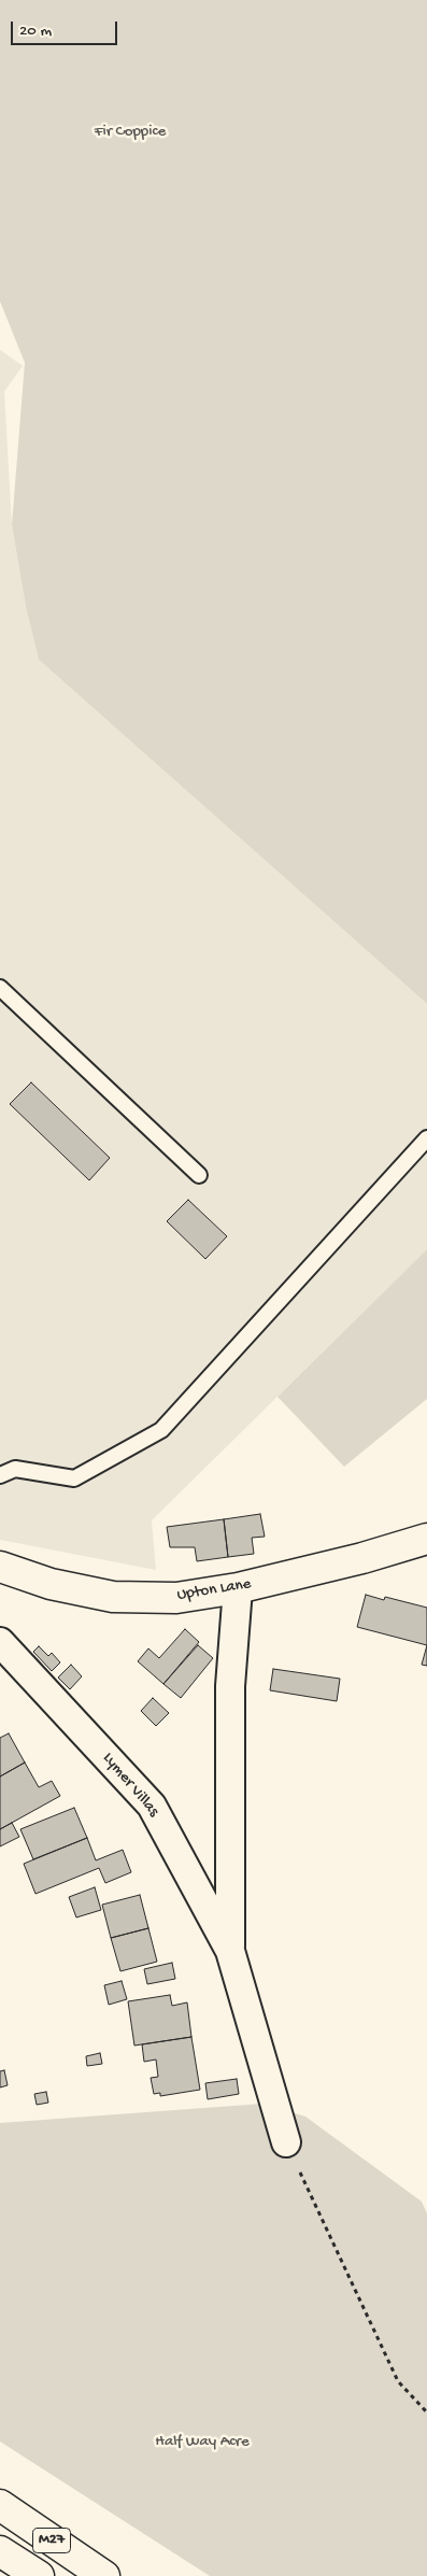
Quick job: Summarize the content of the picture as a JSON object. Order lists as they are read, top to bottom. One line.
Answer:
{"streets":{"main road":["Upton Lane","M27"],"street":["Lymer Villas"]},"crossings":[["Upton Lane","Lymer Villas"]],"parks":["Fir Coppice","Half Way Acre"],"scale_bar":"20 m"}
